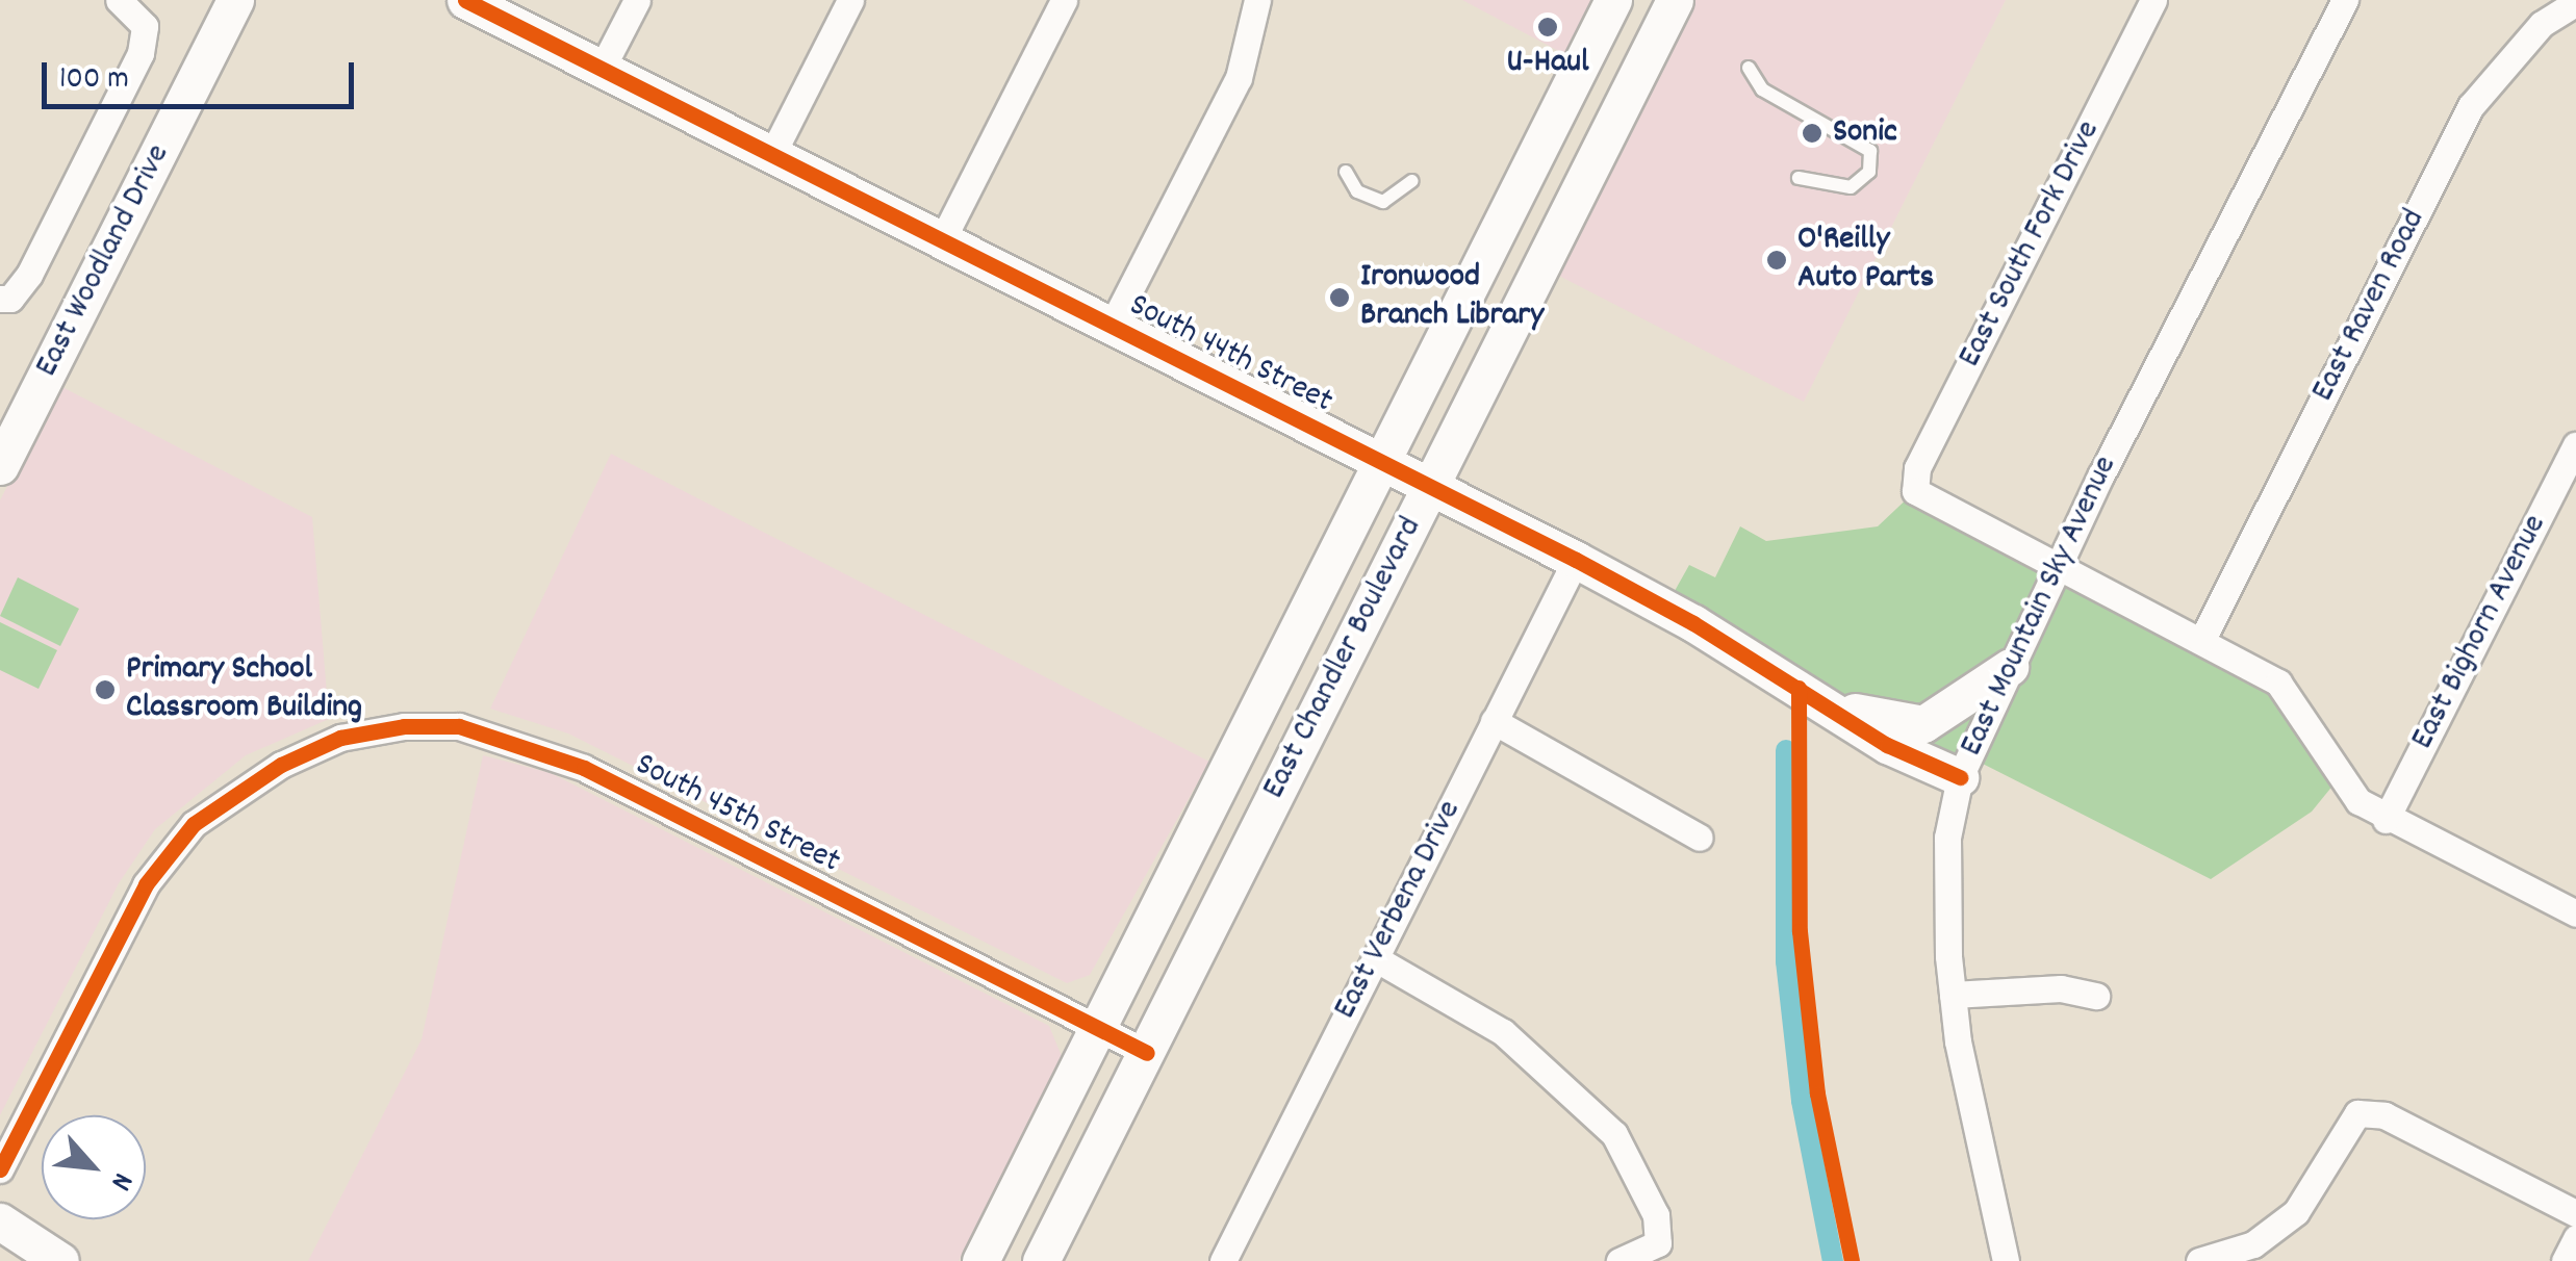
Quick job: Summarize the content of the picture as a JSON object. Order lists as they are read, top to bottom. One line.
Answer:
{"streets":{"main road":["East Woodland Drive","South 44th Street","East Chandler Boulevard"],"street":["East South Fork Drive","East Raven Road","East Mountain Sky Avenue","East Bighorn Avenue","South 45th Street","East Verbena Drive"]},"crossings":[["East South Fork Drive","East Mountain Sky Avenue"],["South 44th Street","East Mountain Sky Avenue"],["South 44th Street","East Chandler Boulevard"],["South 44th Street","East Verbena Drive"],["East Chandler Boulevard","South 45th Street"]],"places":["U-Haul","Sonic","O'Reilly Auto Parts","Ironwood Branch Library","Primary School Classroom Building"],"scale_bar":"100 m","north":"bottom right"}
